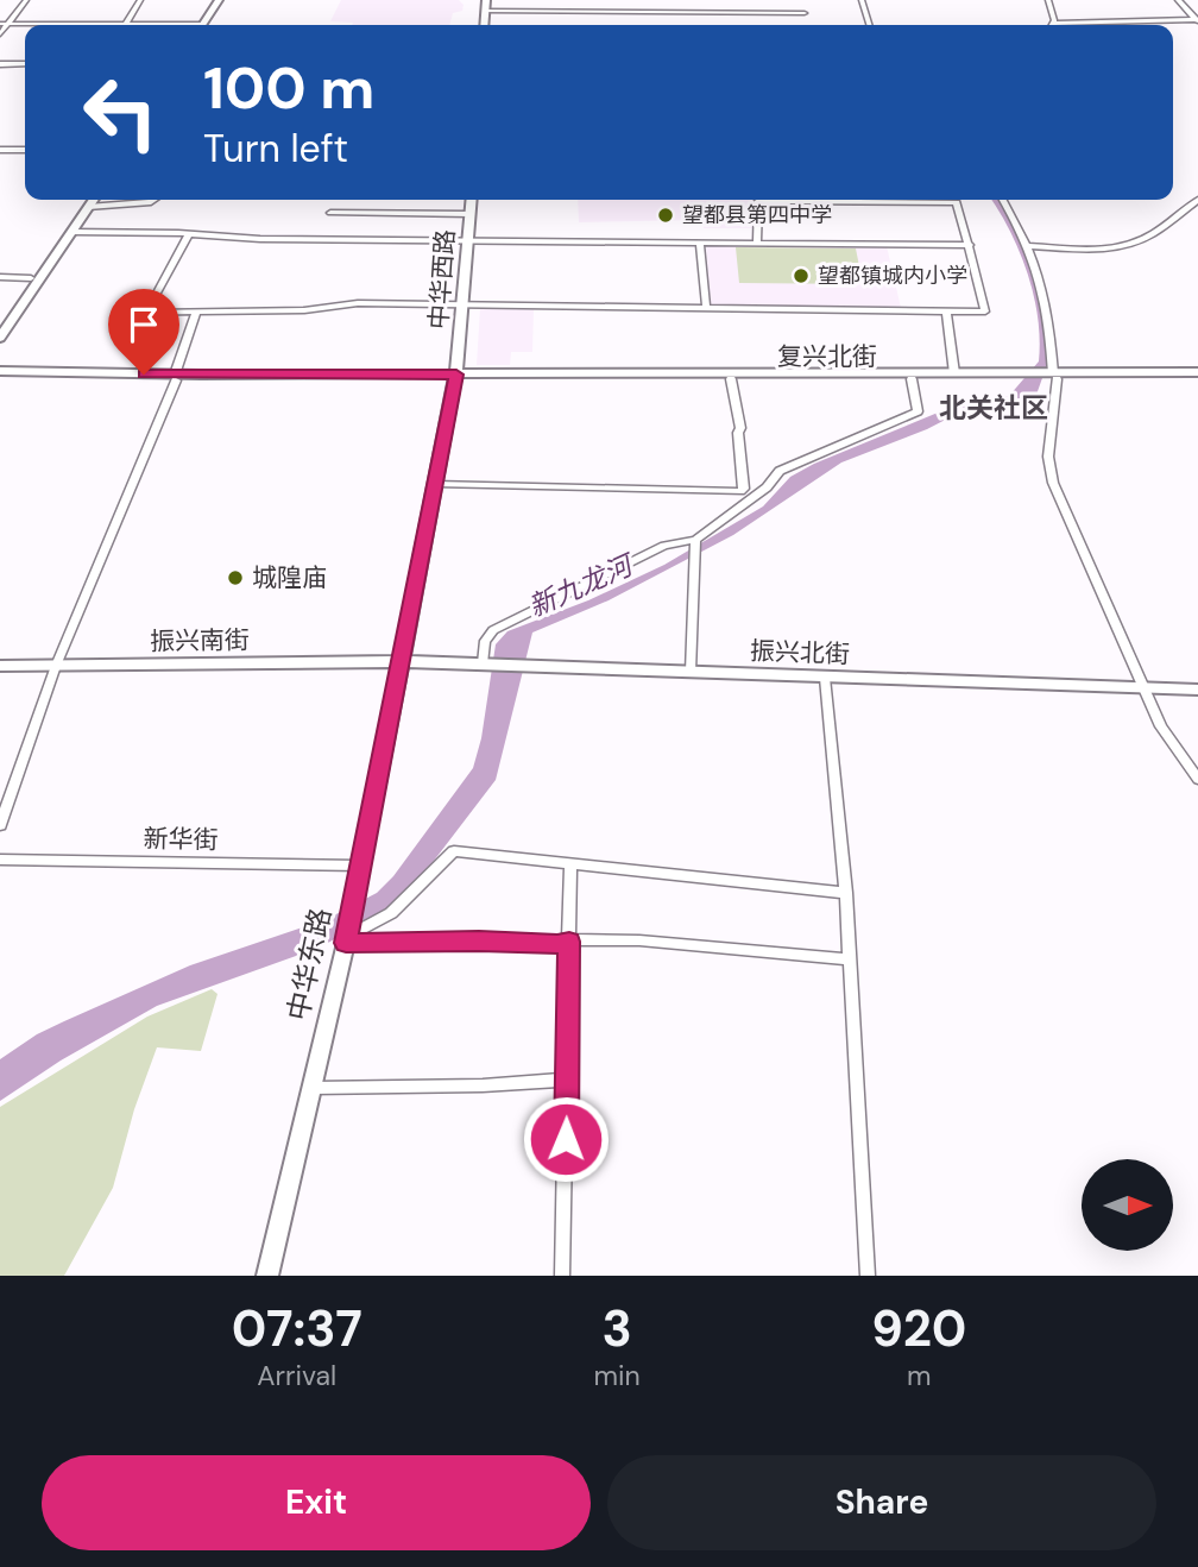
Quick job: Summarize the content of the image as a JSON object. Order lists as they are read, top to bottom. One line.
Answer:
{"streets":{"main road":["复兴北街","振兴南街","振兴北街","中华东路"],"street":["中华西路","新华街"]},"crossings":[["中华西路","复兴北街"],["中华西路","振兴南街"],["中华西路","振兴北街"],["中华西路","中华东路"],["振兴南街","振兴北街"],["振兴南街","中华东路"],["振兴北街","中华东路"],["新华街","中华东路"]],"districts":["北关社区"],"water":["新九龙河"],"places":["望都县第四中学","望都镇城内小学","城隍庙"],"north":"right","page":{"turn":["100 m","Turn left"],"eta":["07:37","Arrival","3","min","920","m"],"buttons":["Exit","Share"]}}
